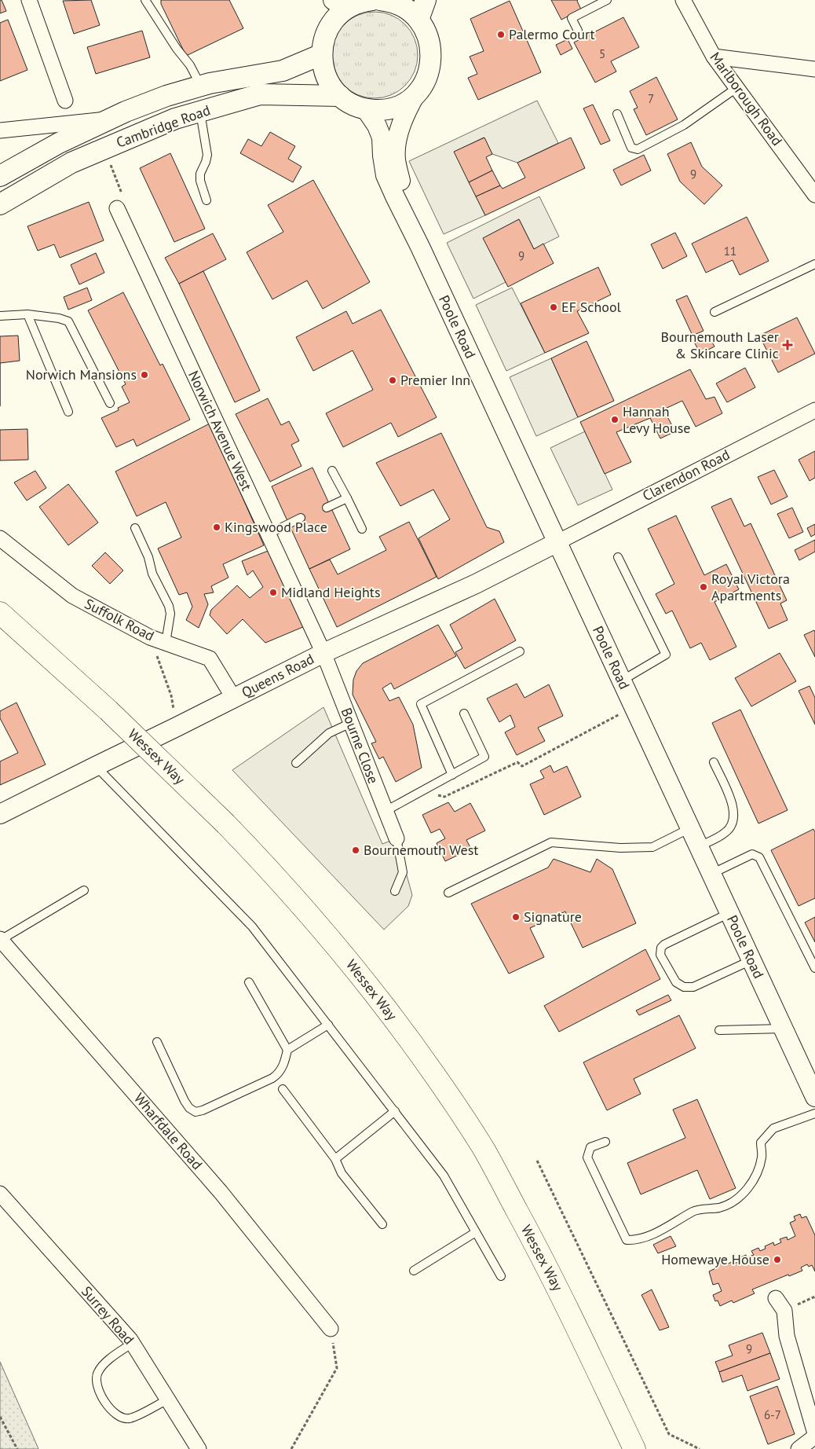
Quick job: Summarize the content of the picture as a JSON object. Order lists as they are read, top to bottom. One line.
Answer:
{"streets":{"highway":["Wessex Way"],"main road":["Cambridge Road"],"street":["Marlborough Road","Poole Road","Norwich Avenue West","Clarendon Road","Suffolk Road","Queens Road","Bourne Close","Wharfdale Road","Surrey Road"]},"crossings":[["Poole Road","Clarendon Road"],["Poole Road","Queens Road"],["Norwich Avenue West","Queens Road"],["Norwich Avenue West","Bourne Close"],["Clarendon Road","Queens Road"],["Suffolk Road","Queens Road"],["Queens Road","Bourne Close"]],"places":{"other":["Palermo Court","EF School","Norwich Mansions","Premier Inn","Hannah Levy House","Kingswood Place","Royal Victora Apartments","Midland Heights","Bournemouth West","Signature","Homewaye House"],"health":["Bournemouth Laser & Skincare Clinic"]},"house_numbers":["5","7","9","11","9","9","6-7"]}
